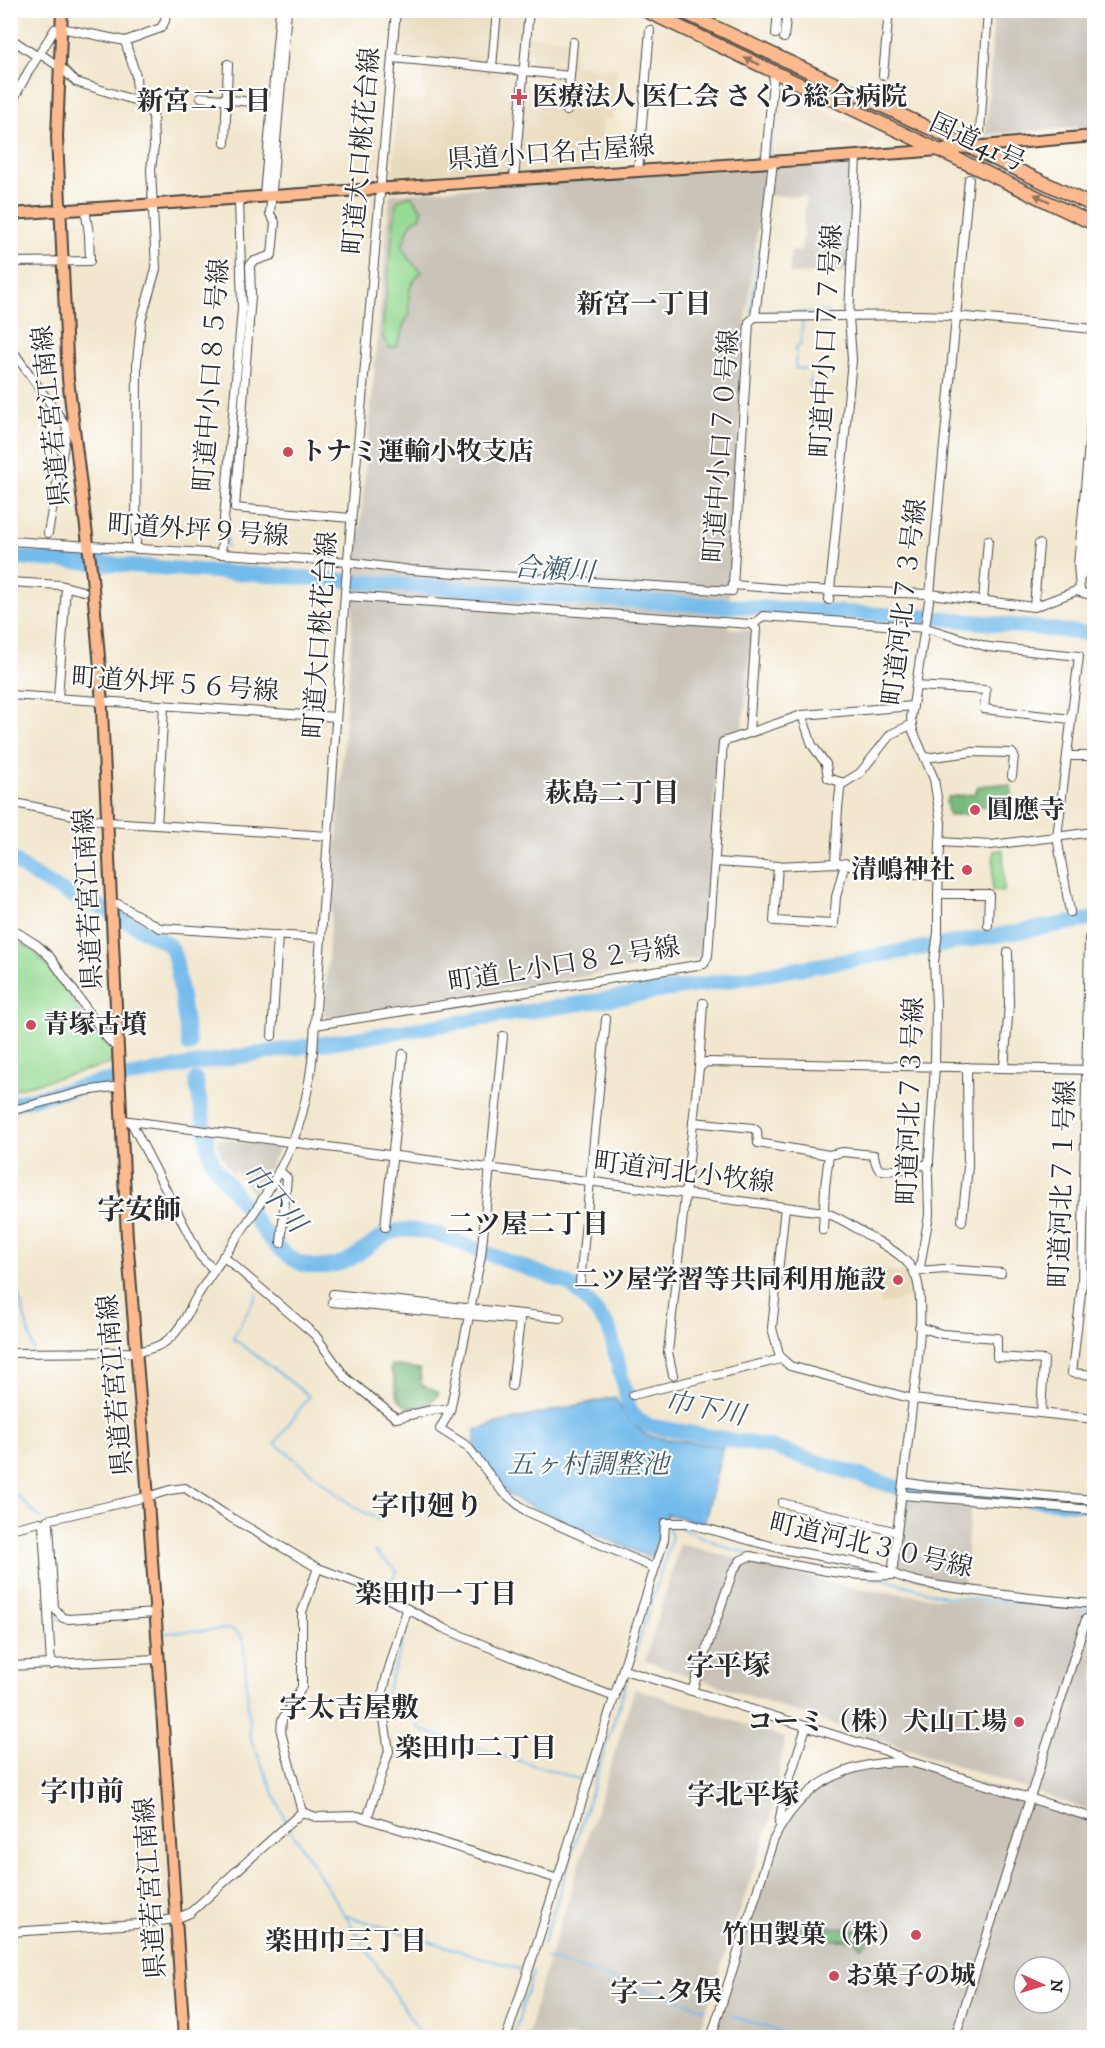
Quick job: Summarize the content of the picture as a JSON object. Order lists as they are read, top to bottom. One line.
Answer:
{"streets":{"highway":["国道41号"],"main road":["県道小口名古屋線","県道若宮江南線"],"street":["町道大口桃花台線","町道中小口７７号線","町道中小口８５号線","町道中小口７０号線","町道外坪９号線","町道河北７３号線","町道外坪５６号線","町道上小口８２号線","町道河北小牧線","町道河北７１号線","町道河北３０号線"]},"crossings":[["国道41号","県道小口名古屋線"],["国道41号","町道中小口７０号線"],["町道大口桃花台線","県道小口名古屋線"],["町道大口桃花台線","県道若宮江南線"],["町道大口桃花台線","町道外坪９号線"],["町道大口桃花台線","町道外坪５６号線"],["町道大口桃花台線","町道上小口８２号線"],["町道大口桃花台線","町道河北小牧線"],["県道小口名古屋線","町道中小口７７号線"],["県道小口名古屋線","町道中小口８５号線"],["県道小口名古屋線","県道若宮江南線"],["県道小口名古屋線","町道中小口７０号線"],["町道中小口７７号線","町道中小口７０号線"],["町道中小口８５号線","町道外坪９号線"],["県道若宮江南線","町道外坪９号線"],["県道若宮江南線","町道外坪５６号線"],["県道若宮江南線","町道河北小牧線"],["町道中小口７０号線","町道外坪９号線"],["町道中小口７０号線","町道河北７３号線"],["町道河北７３号線","町道河北小牧線"]],"districts":["新宮二丁目","新宮一丁目","萩島二丁目","字安師","二ツ屋二丁目","字巾廻り","楽田巾一丁目","字平塚","字太吉屋敷","楽田巾二丁目","字巾前","字北平塚","楽田巾三丁目","字二タ俣"],"water":["合瀬川","巾下川","五ヶ村調整池"],"places":{"health":["医療法人 医仁会 さくら総合病院"],"other":["トナミ運輸小牧支店","圓應寺","清嶋神社","青塚古墳","二ツ屋学習等共同利用施設","コーミ（株）犬山工場","竹田製菓（株）","お菓子の城"]},"north":"right"}
